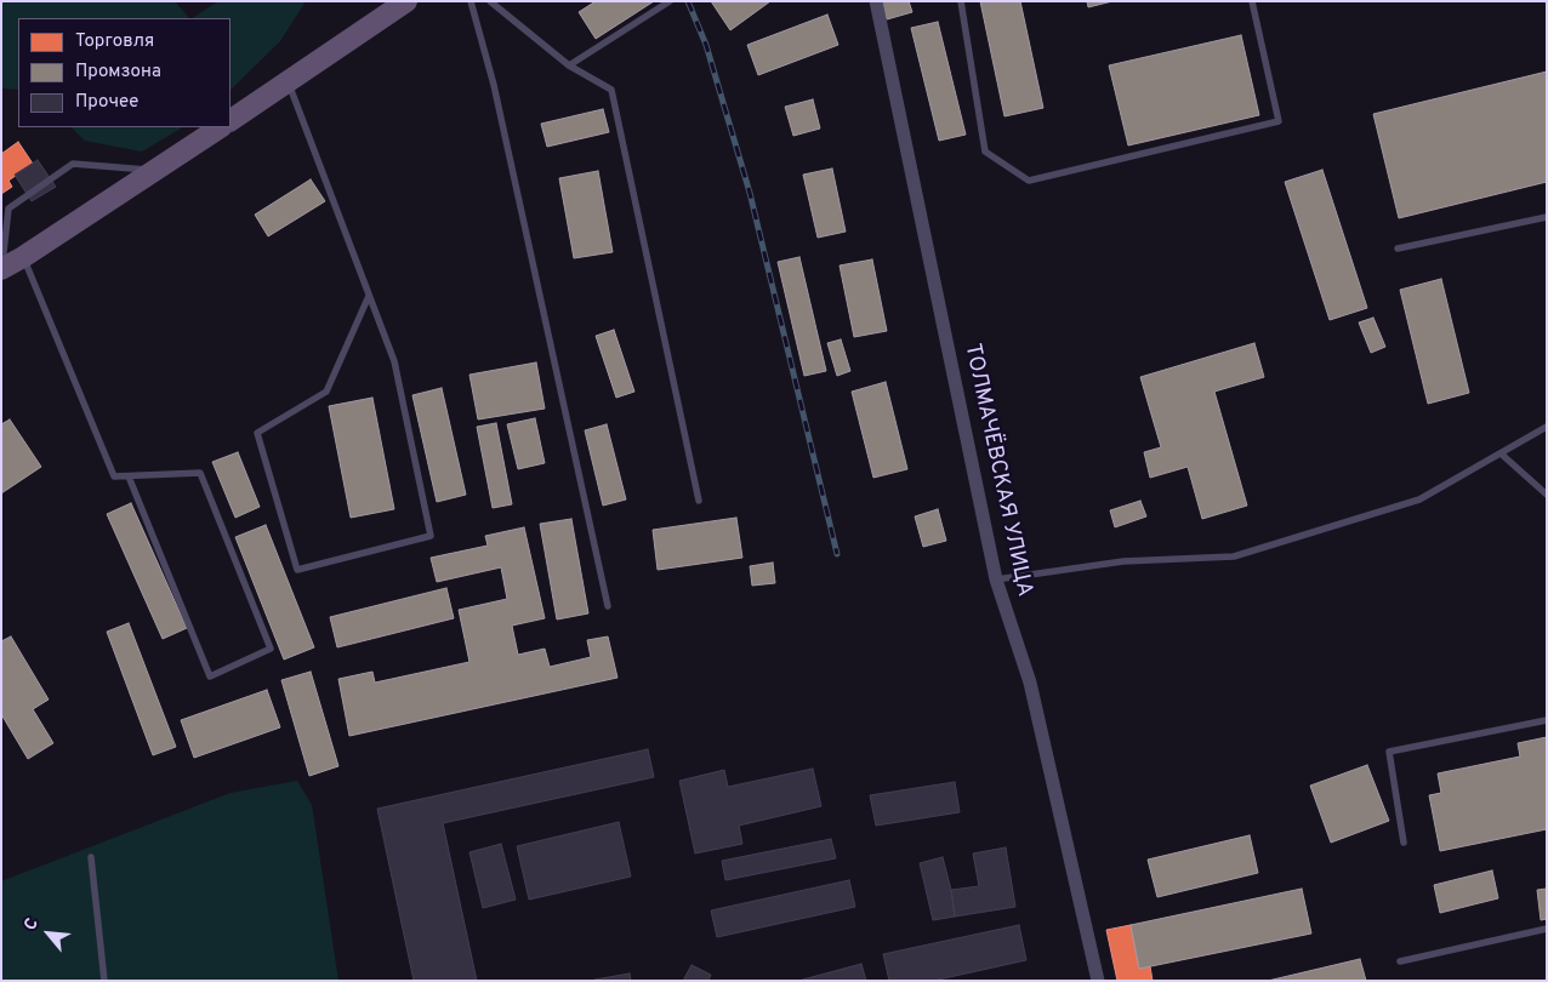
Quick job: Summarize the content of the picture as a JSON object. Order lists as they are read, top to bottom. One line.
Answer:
{"streets":{"street":["ТОЛМАЧЁВСКАЯ УЛИЦА"]},"legend":["Торговля","Промзона","Прочее"],"north":"top left"}
